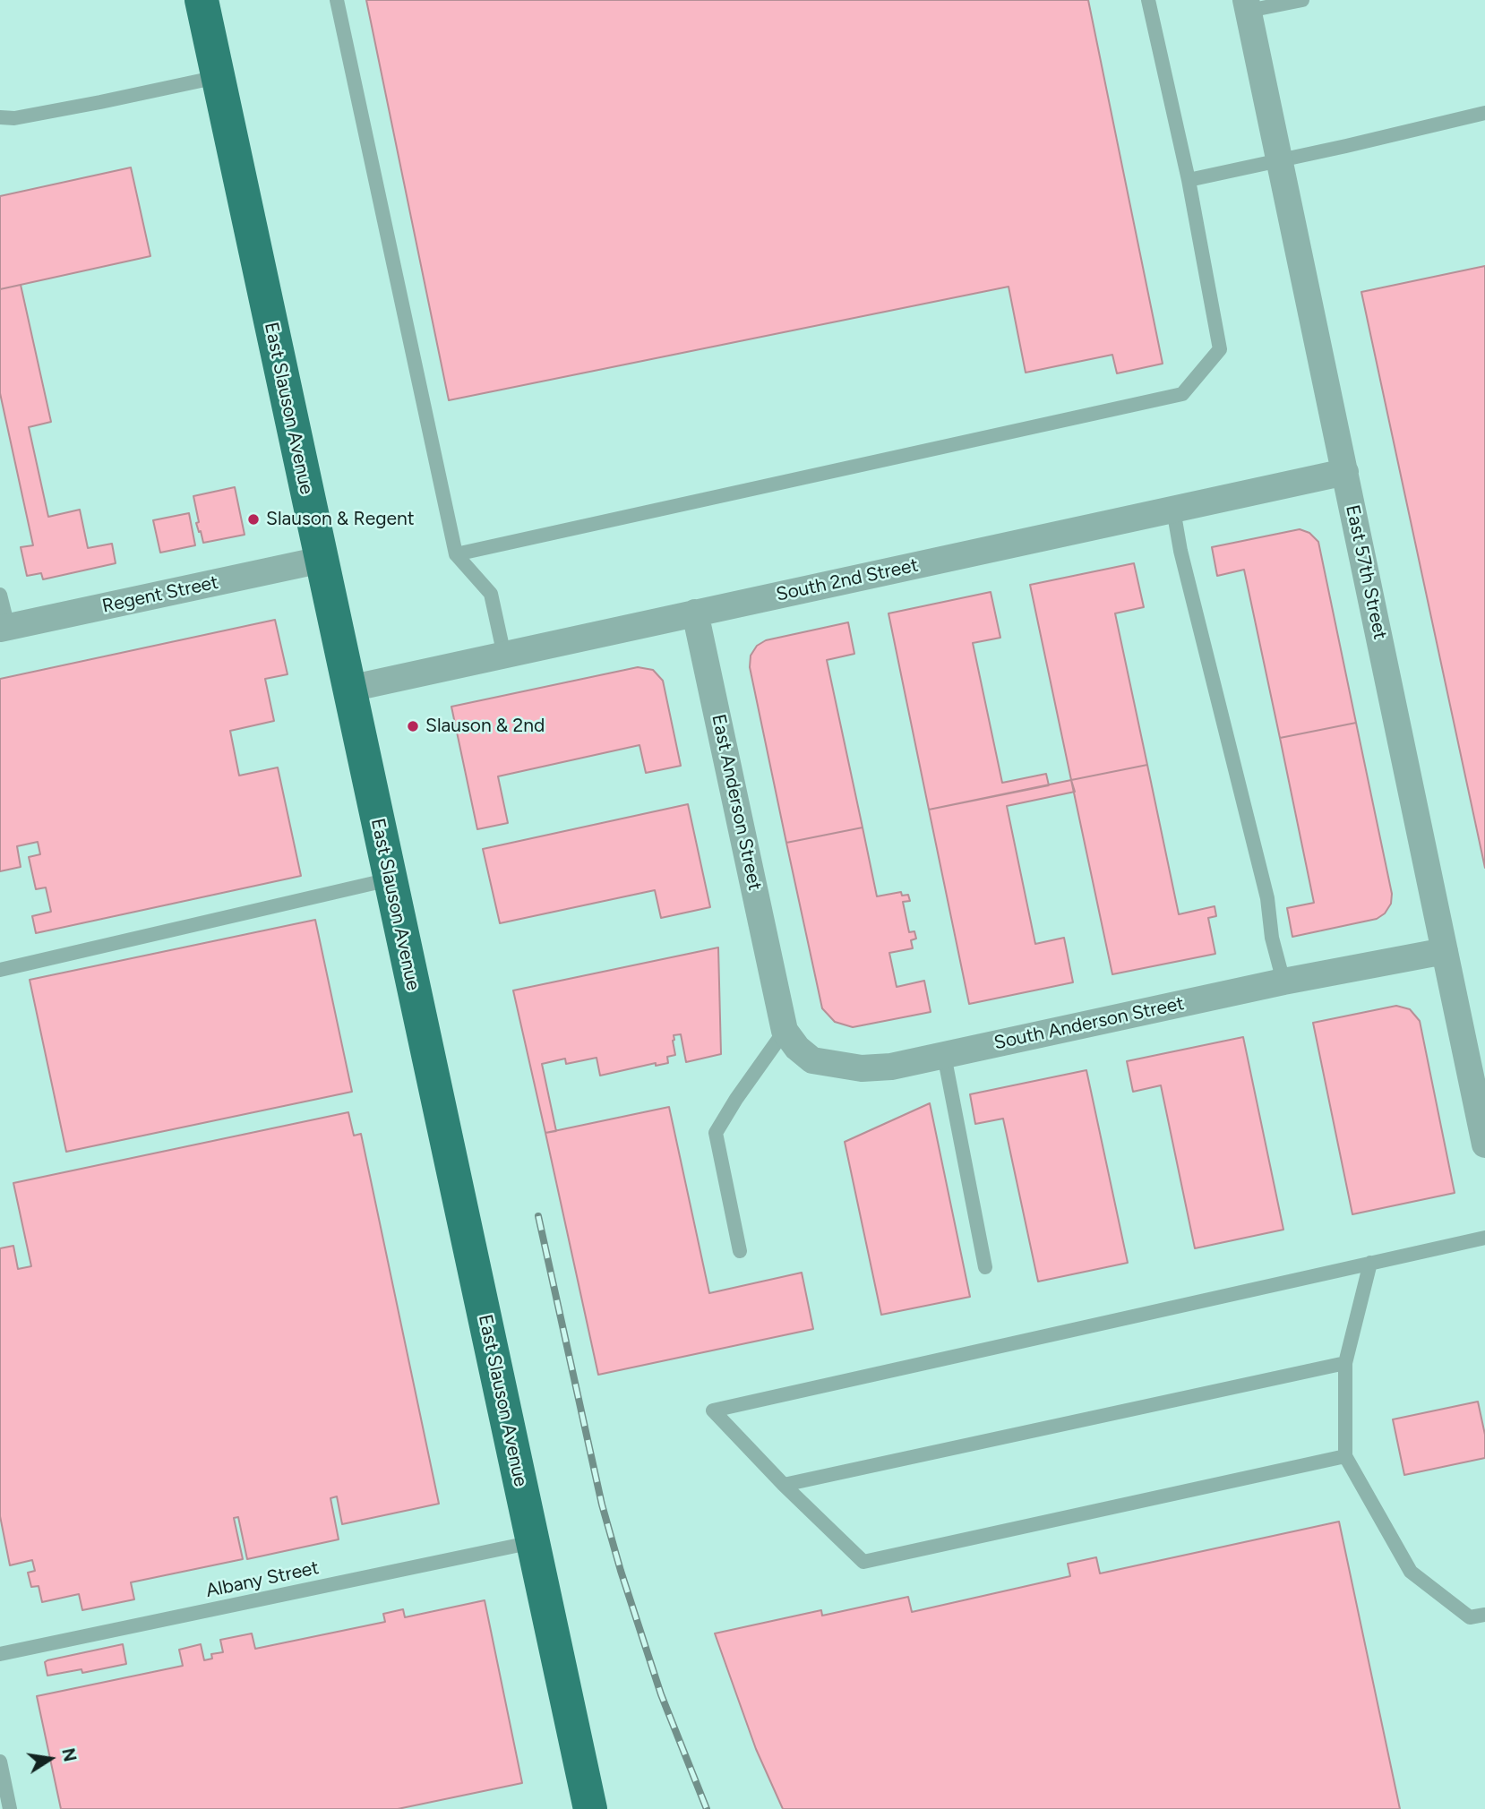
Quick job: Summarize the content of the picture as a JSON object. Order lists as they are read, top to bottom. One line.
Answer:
{"streets":{"main road":["East Slauson Avenue"],"street":["East 57th Street","South 2nd Street","Regent Street","East Anderson Street","South Anderson Street"],"lane":["Albany Street"]},"crossings":[["East Slauson Avenue","South 2nd Street"],["East Slauson Avenue","Regent Street"],["East Slauson Avenue","Albany Street"],["East 57th Street","South 2nd Street"],["East 57th Street","South Anderson Street"],["South 2nd Street","East Anderson Street"],["East Anderson Street","South Anderson Street"]],"places":["Slauson & Regent","Slauson & 2nd"],"north":"right"}
